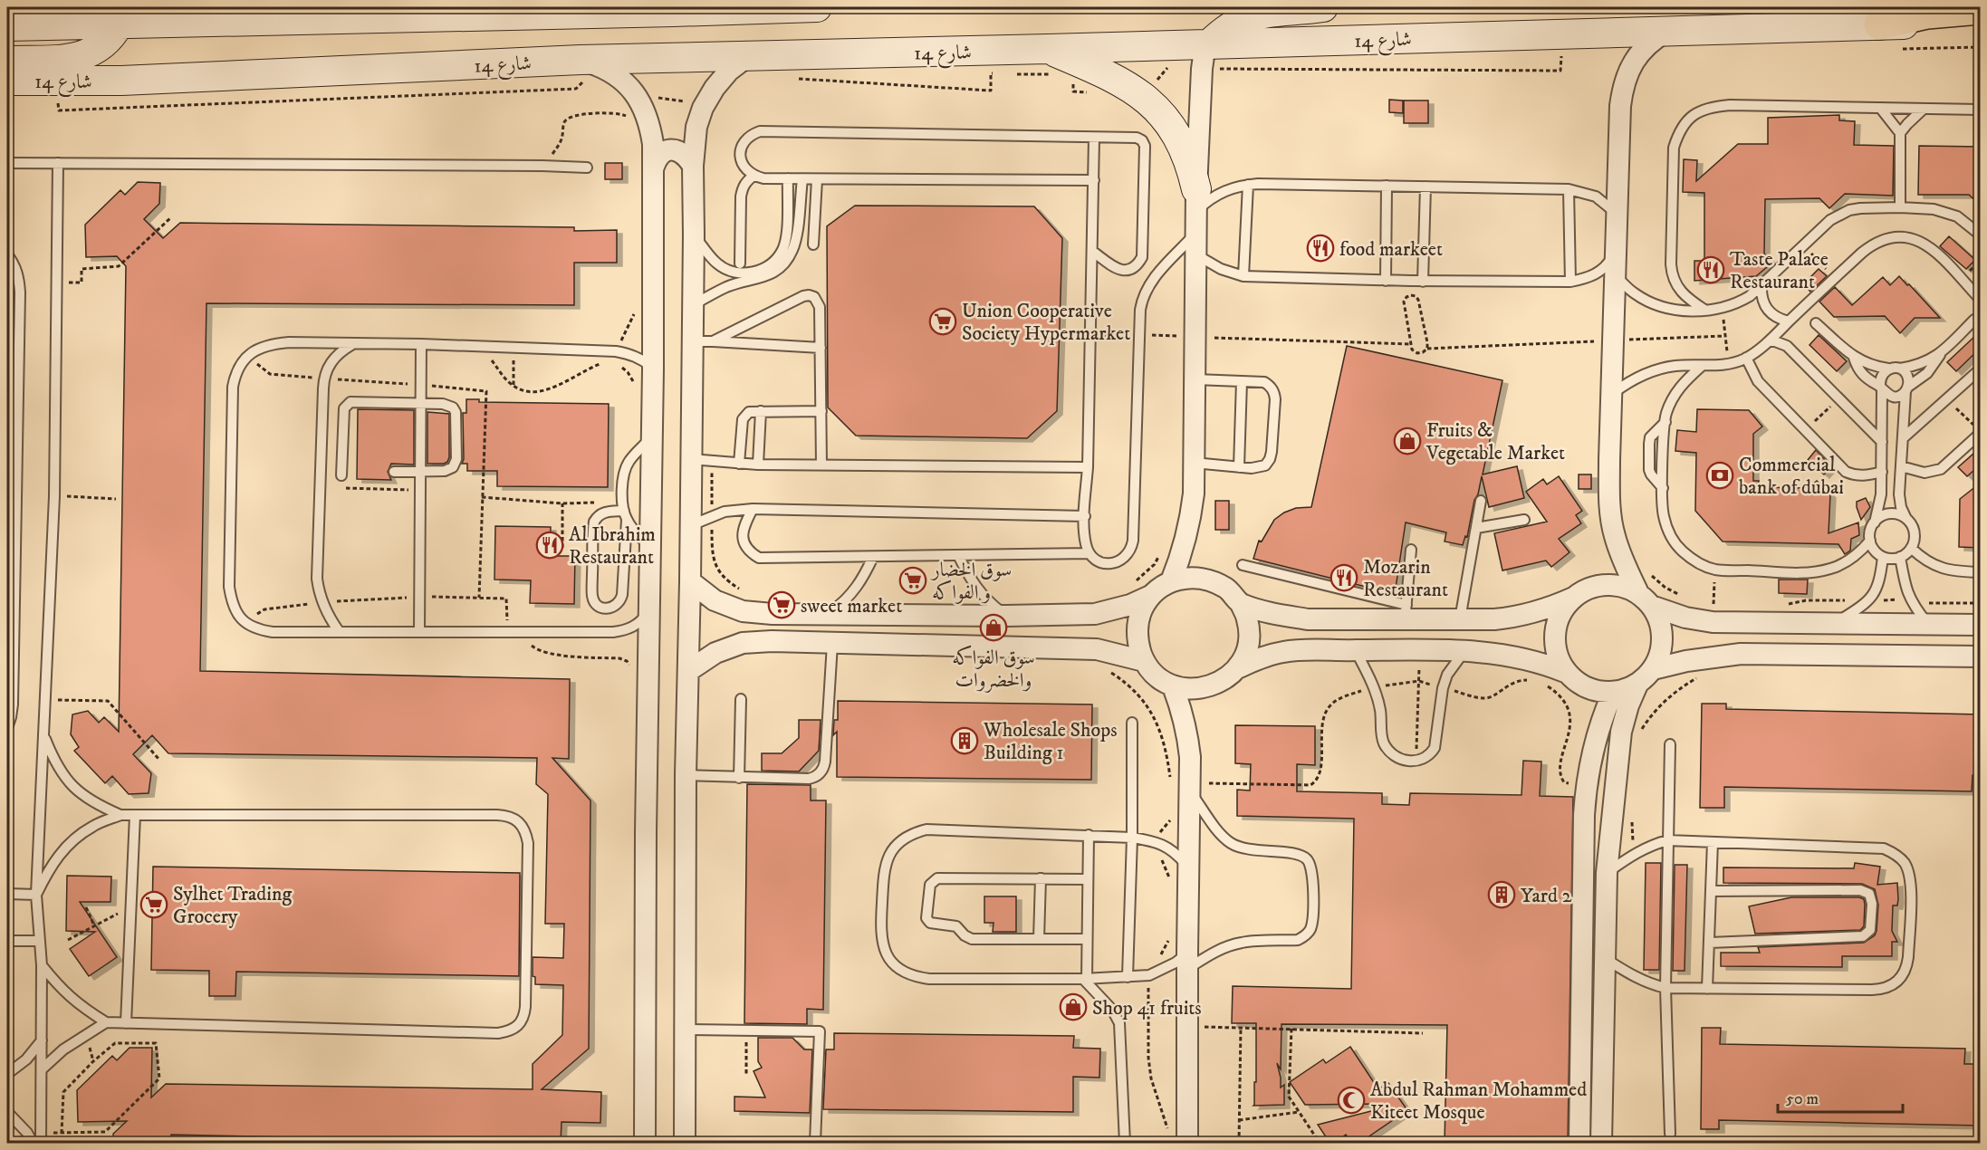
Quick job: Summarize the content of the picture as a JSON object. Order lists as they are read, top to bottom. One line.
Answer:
{"streets":{"main road":["شارع 14"]},"places":{"restaurant":["food markeet","Taste Palace Restaurant","Al Ibrahim Restaurant","Mozarin Restaurant"],"supermarket":["Union Cooperative Society Hypermarket","سوق الخضار و الفواكه","sweet market","Sylhet Trading Grocery"],"shop":["Fruits & Vegetable Market","سوق الفواكه والخضروات","Shop 41 fruits"],"bank":["Commercial bank of dubai"],"building":["Wholesale Shops Building 1","Yard 2"],"mosque":["Abdul Rahman Mohammed Kiteet Mosque"]},"scale_bar":"50 m"}
